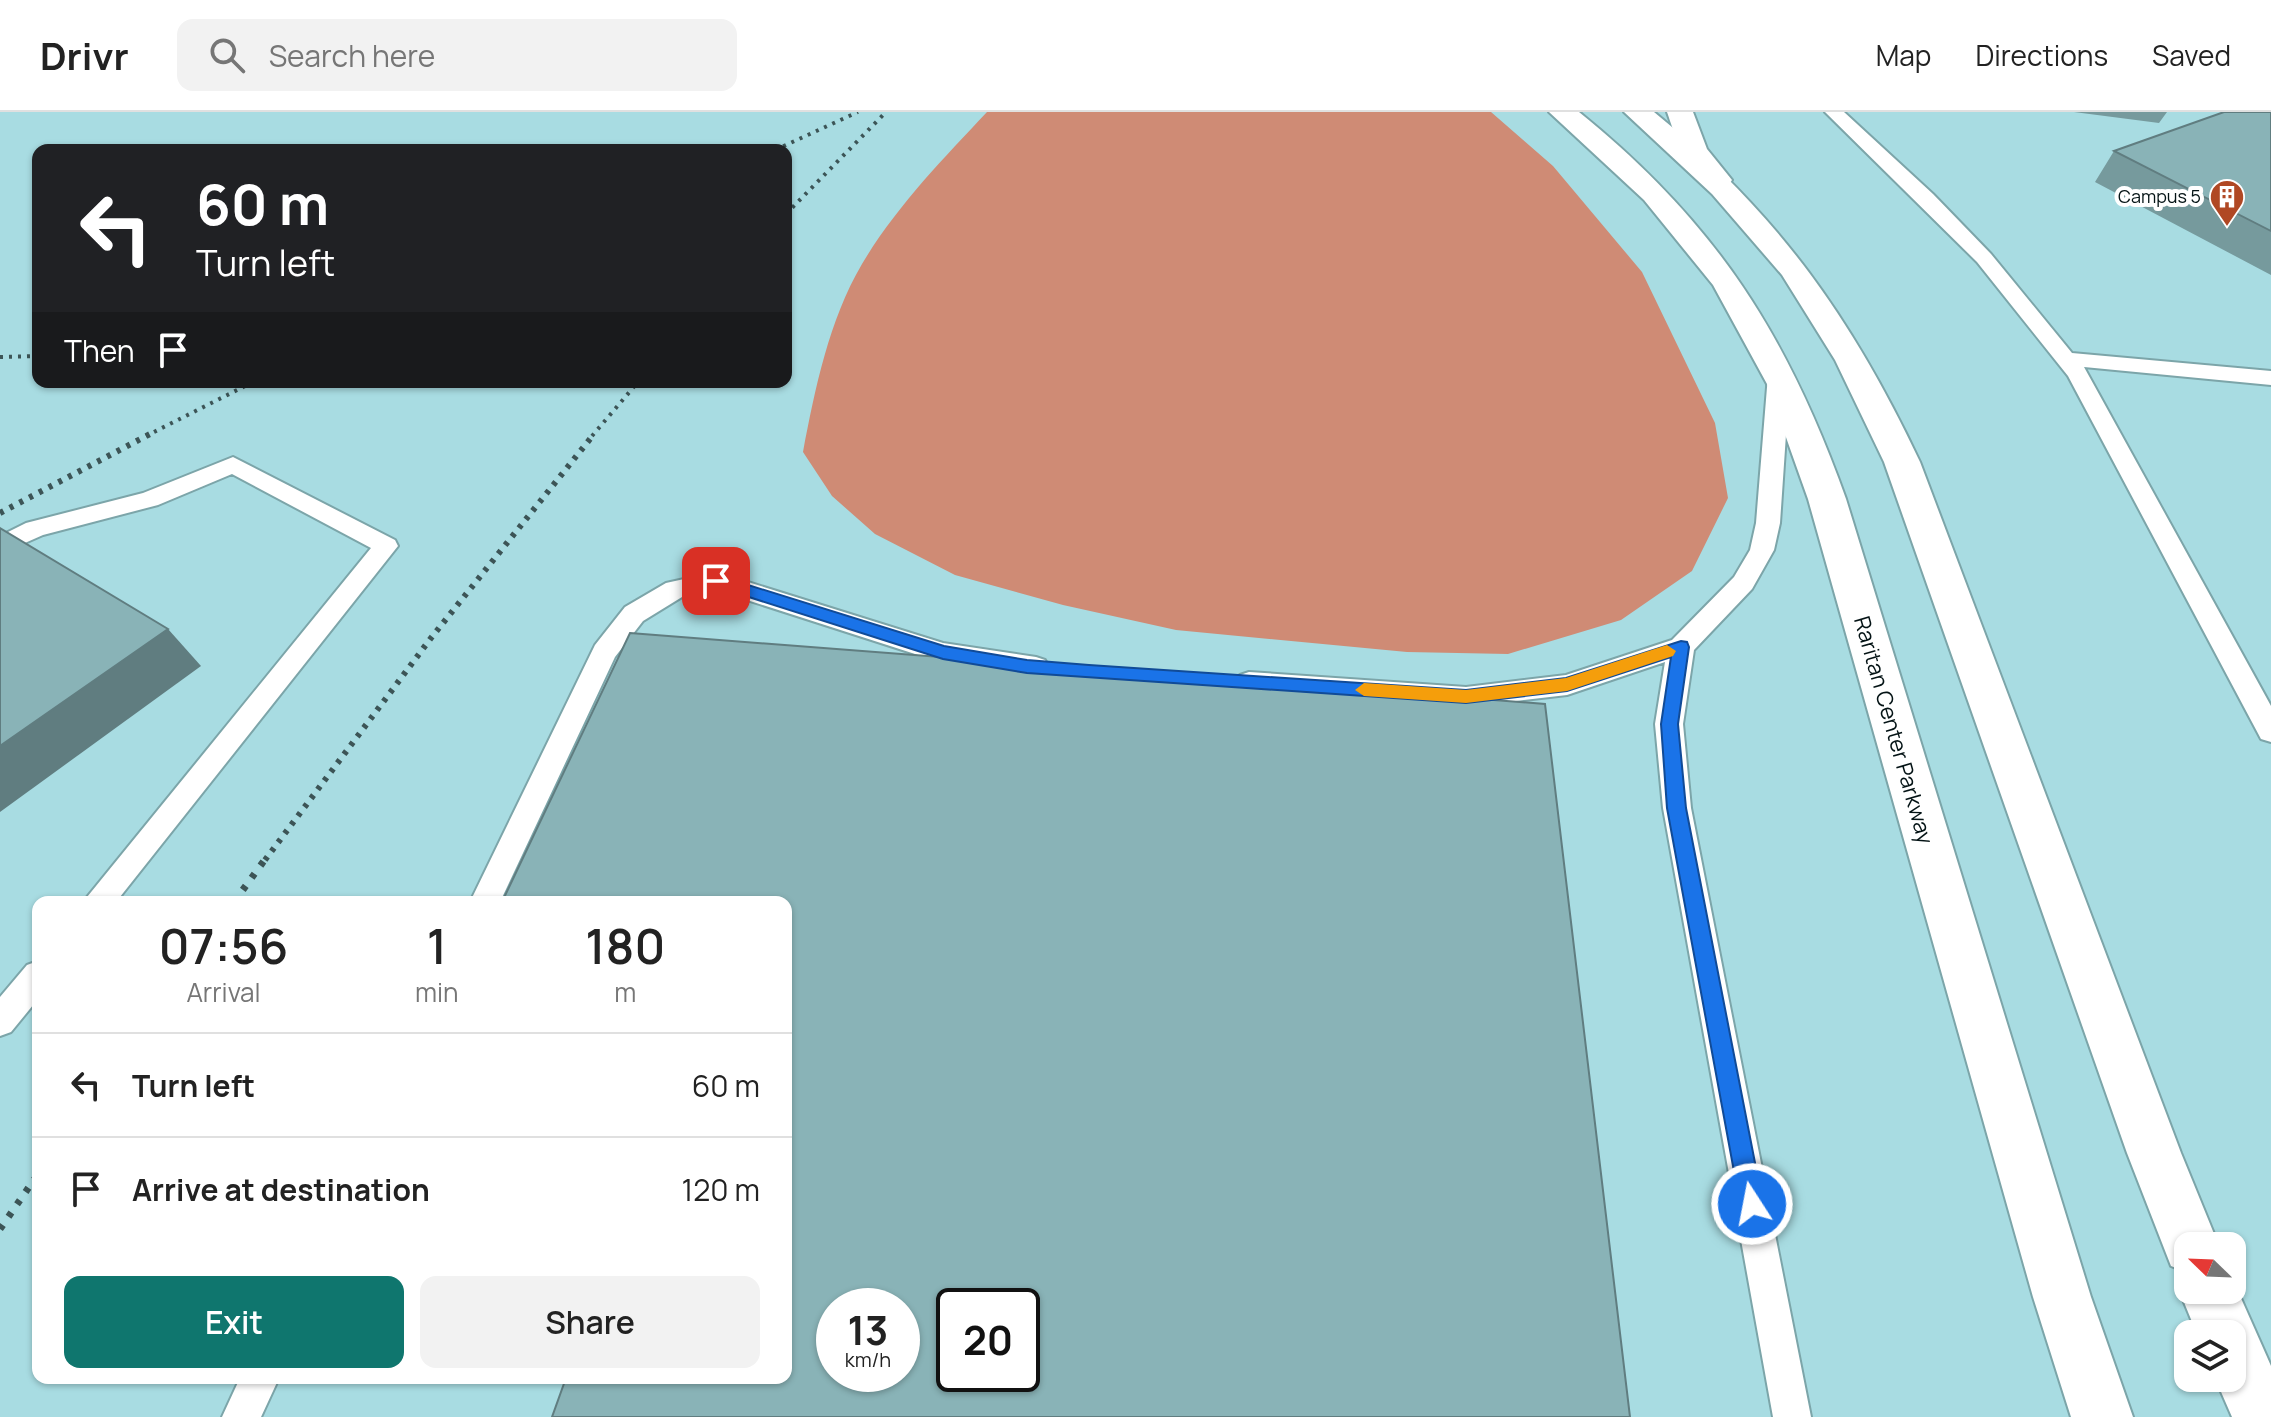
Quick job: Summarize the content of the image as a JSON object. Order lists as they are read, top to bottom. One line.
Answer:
{"streets":{"street":["Raritan Center Parkway"]},"places":{"building":["Campus 5"]},"north":"top left","page":{"header":"Drivr","search":"Search here","nav":["Map","Directions","Saved"],"turn":["60 m","Turn left"],"then":"Then","eta":["07:56","Arrival","1","min","180","m"],"list":[{"name":"Turn left","value":"60 m"},{"name":"Arrive at destination","value":"120 m"}],"buttons":["Exit","Share"],"speed":"13 km/h","limit":"20"}}
